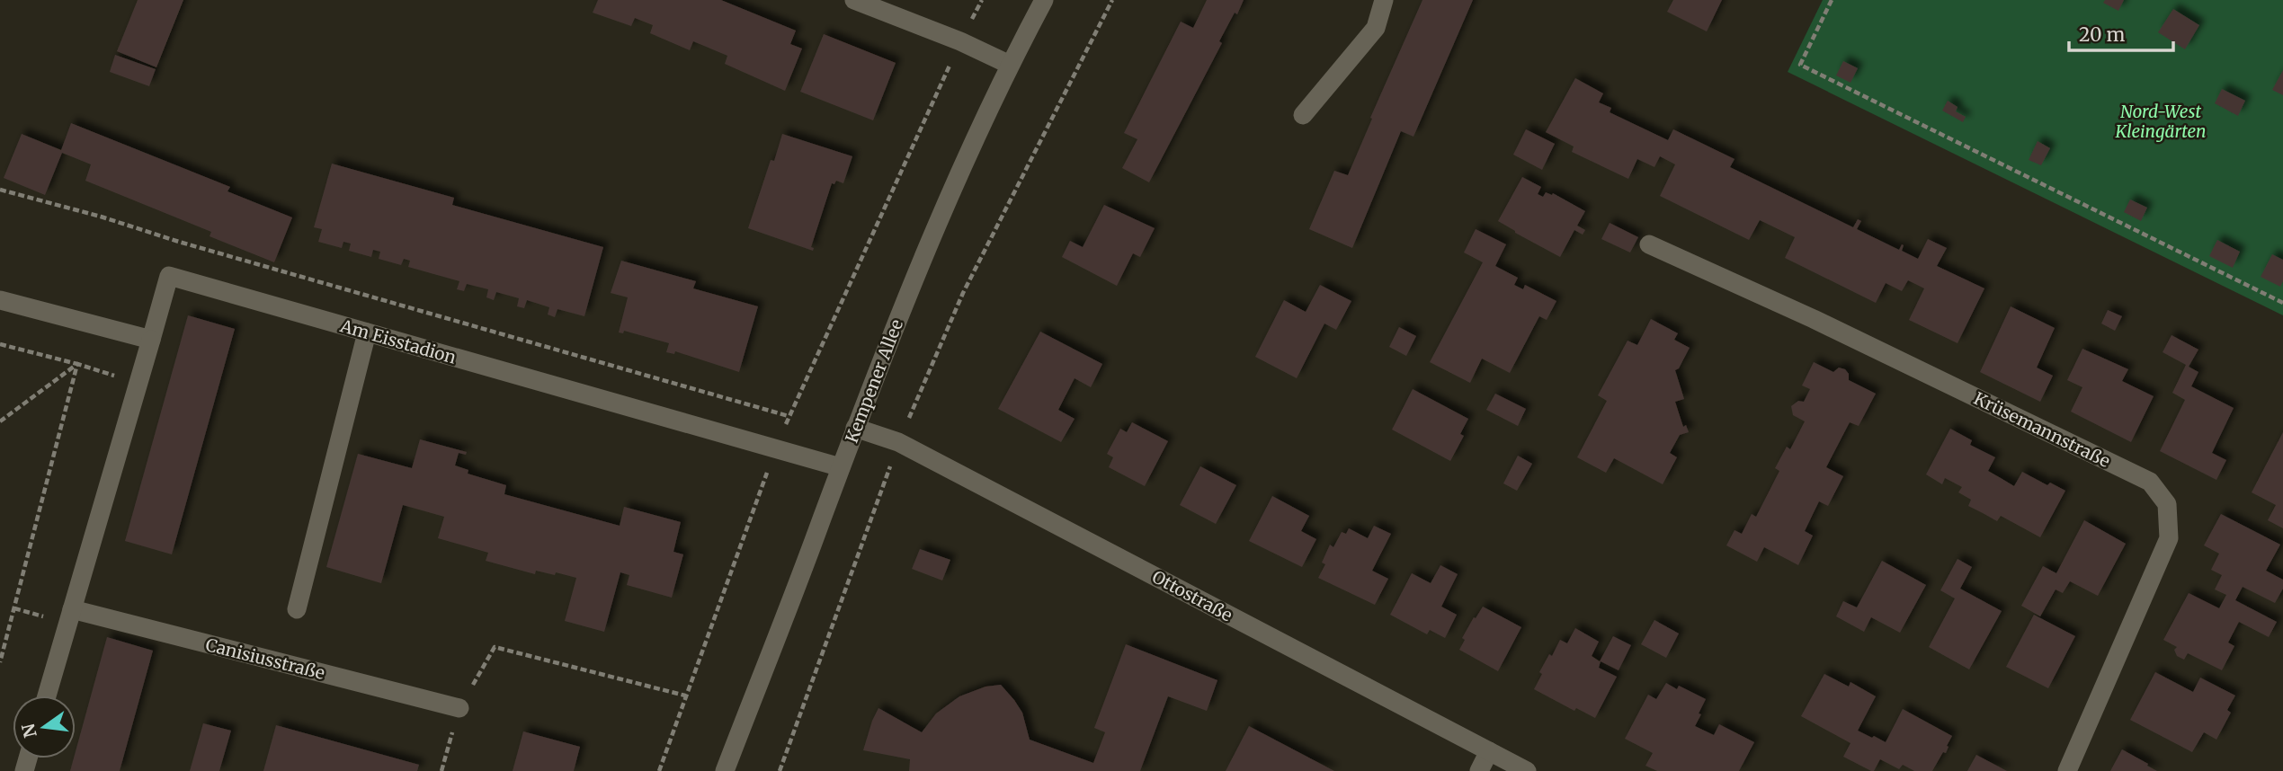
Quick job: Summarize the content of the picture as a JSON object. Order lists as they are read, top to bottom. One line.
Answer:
{"streets":{"street":["Am Eisstadion","Kempener Allee","Krüsemannstraße","Ottostraße","Canisiusstraße"]},"crossings":[["Am Eisstadion","Kempener Allee"],["Kempener Allee","Ottostraße"]],"parks":["Nord-West Kleingärten"],"scale_bar":"20 m","north":"left"}
